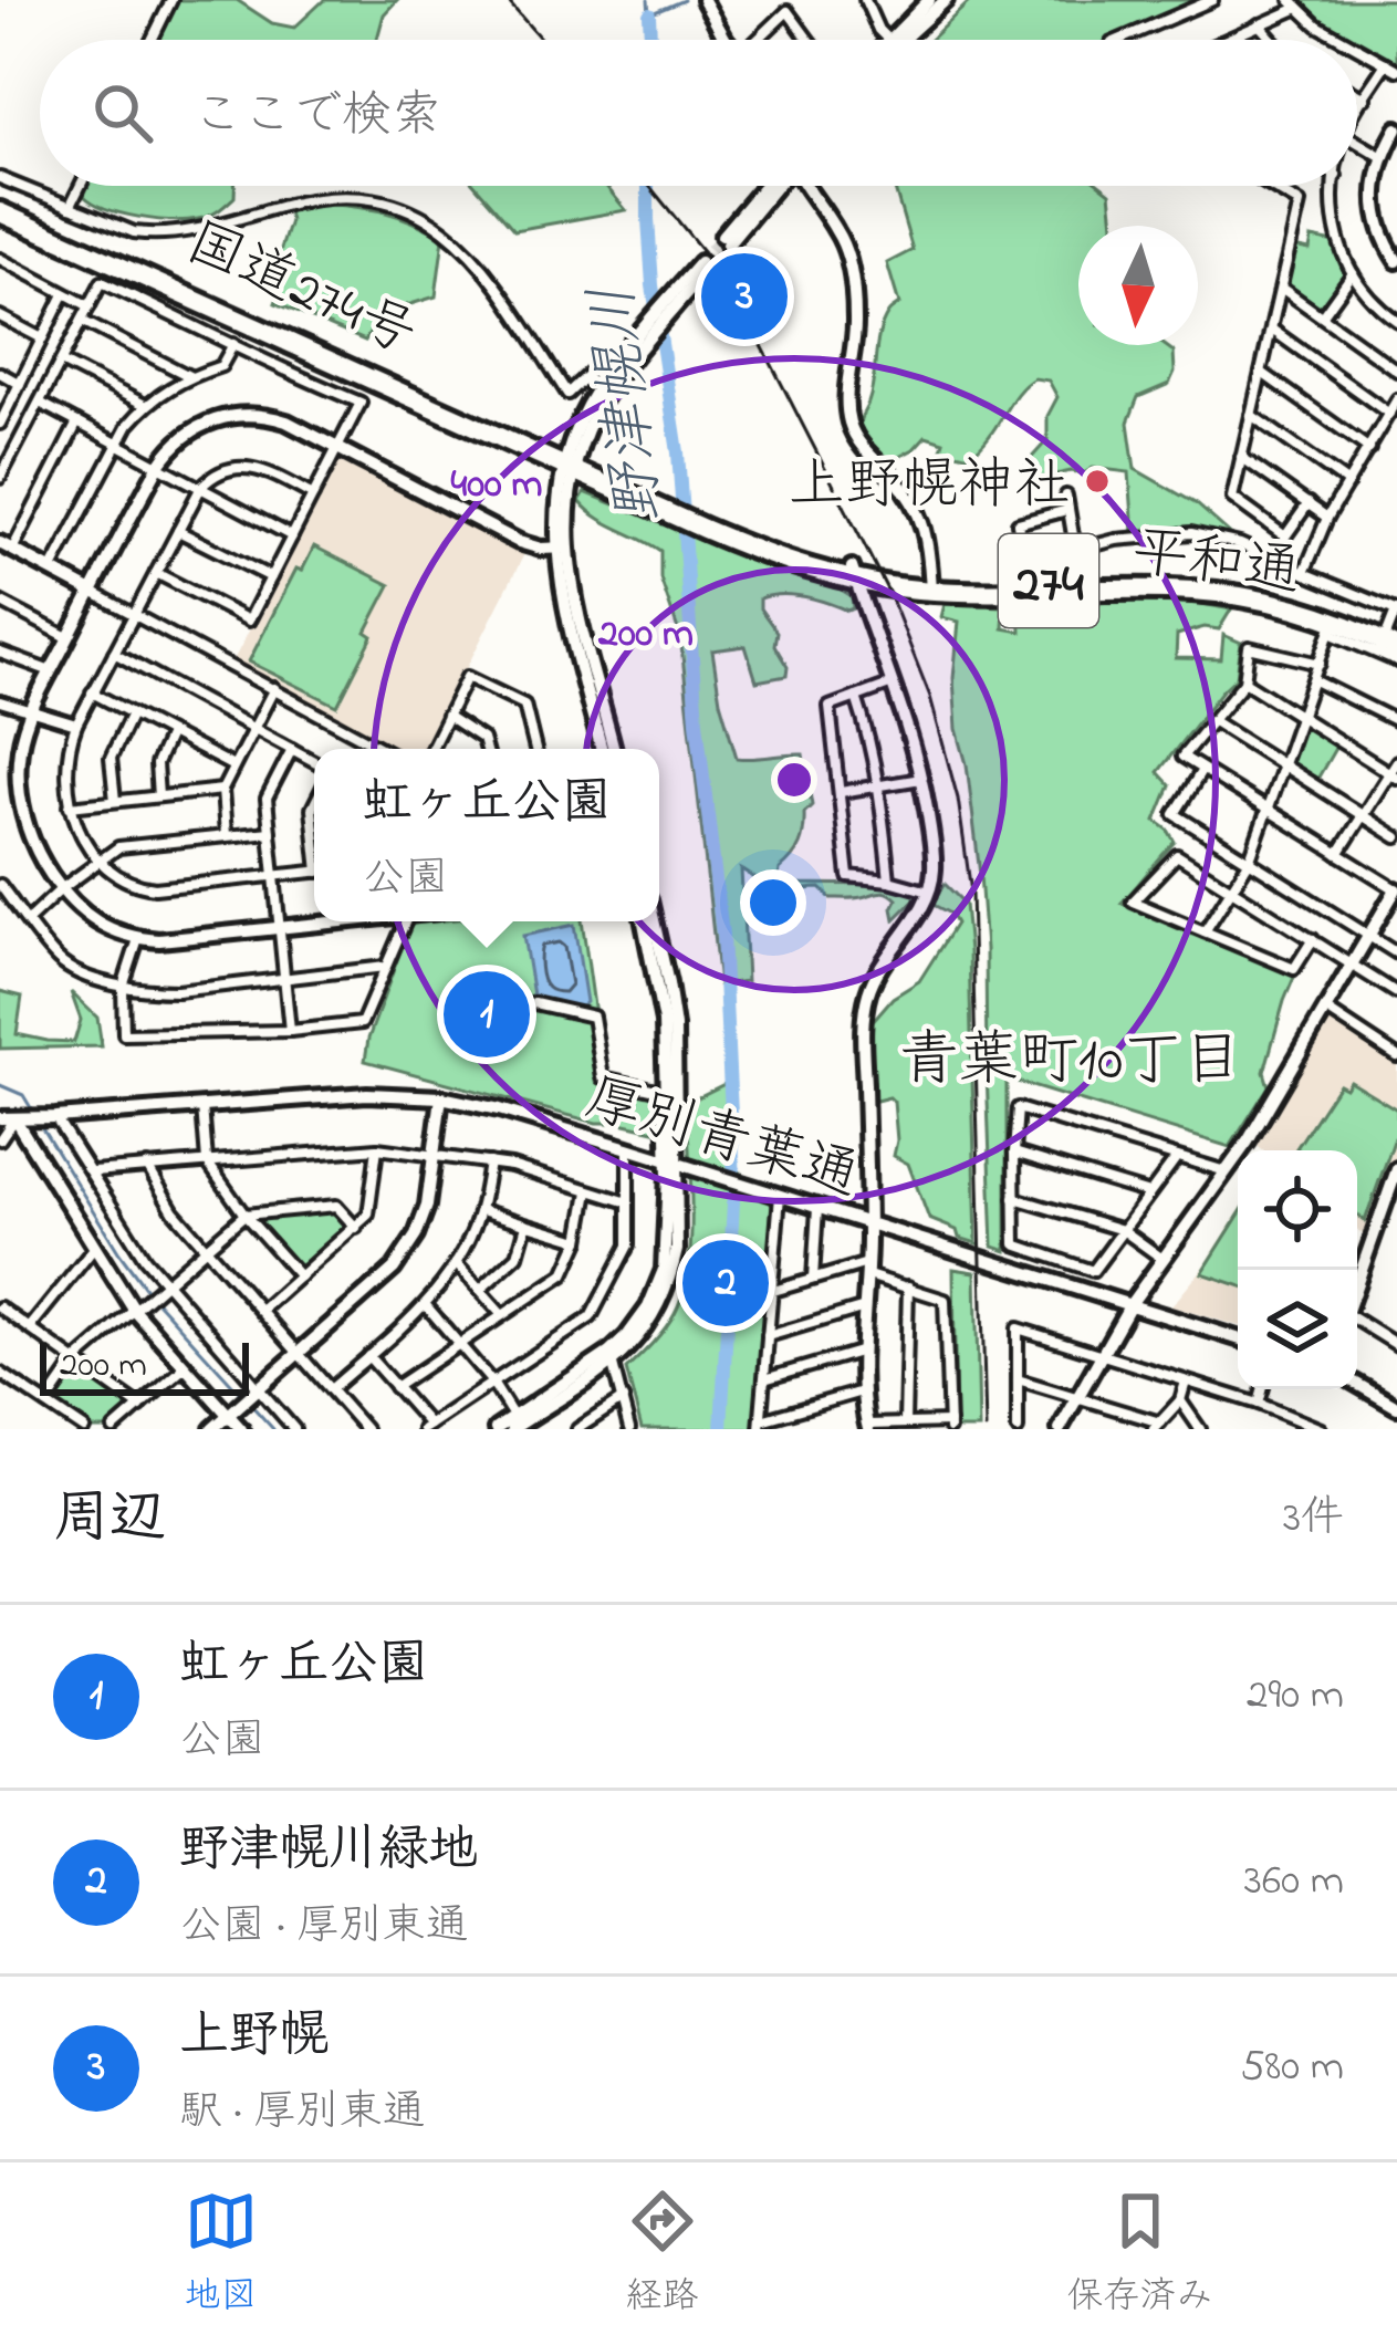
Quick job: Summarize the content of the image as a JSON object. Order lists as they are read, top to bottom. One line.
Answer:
{"streets":{"highway":["国道274号","平和通","274"],"street":["厚別青葉通"]},"crossings":[["国道274号","平和通"]],"districts":["青葉町10丁目"],"water":["野津幌川"],"places":["上野幌神社"],"scale_bar":"200 m","north":"bottom","page":{"search":"ここで検索","pins":["3","1","2"],"popup":["虹ヶ丘公園","公園"],"scale":"200 m","heading":["周辺","3件"],"list":[{"mark":"1","name":"虹ヶ丘公園","note":"公園","value":"290 m"},{"mark":"2","name":"野津幌川緑地","note":"公園 · 厚別東通","value":"360 m"},{"mark":"3","name":"上野幌","note":"駅 · 厚別東通","value":"580 m"}],"nav":["地図","経路","保存済み"]},"rings":["400 m","200 m"]}
